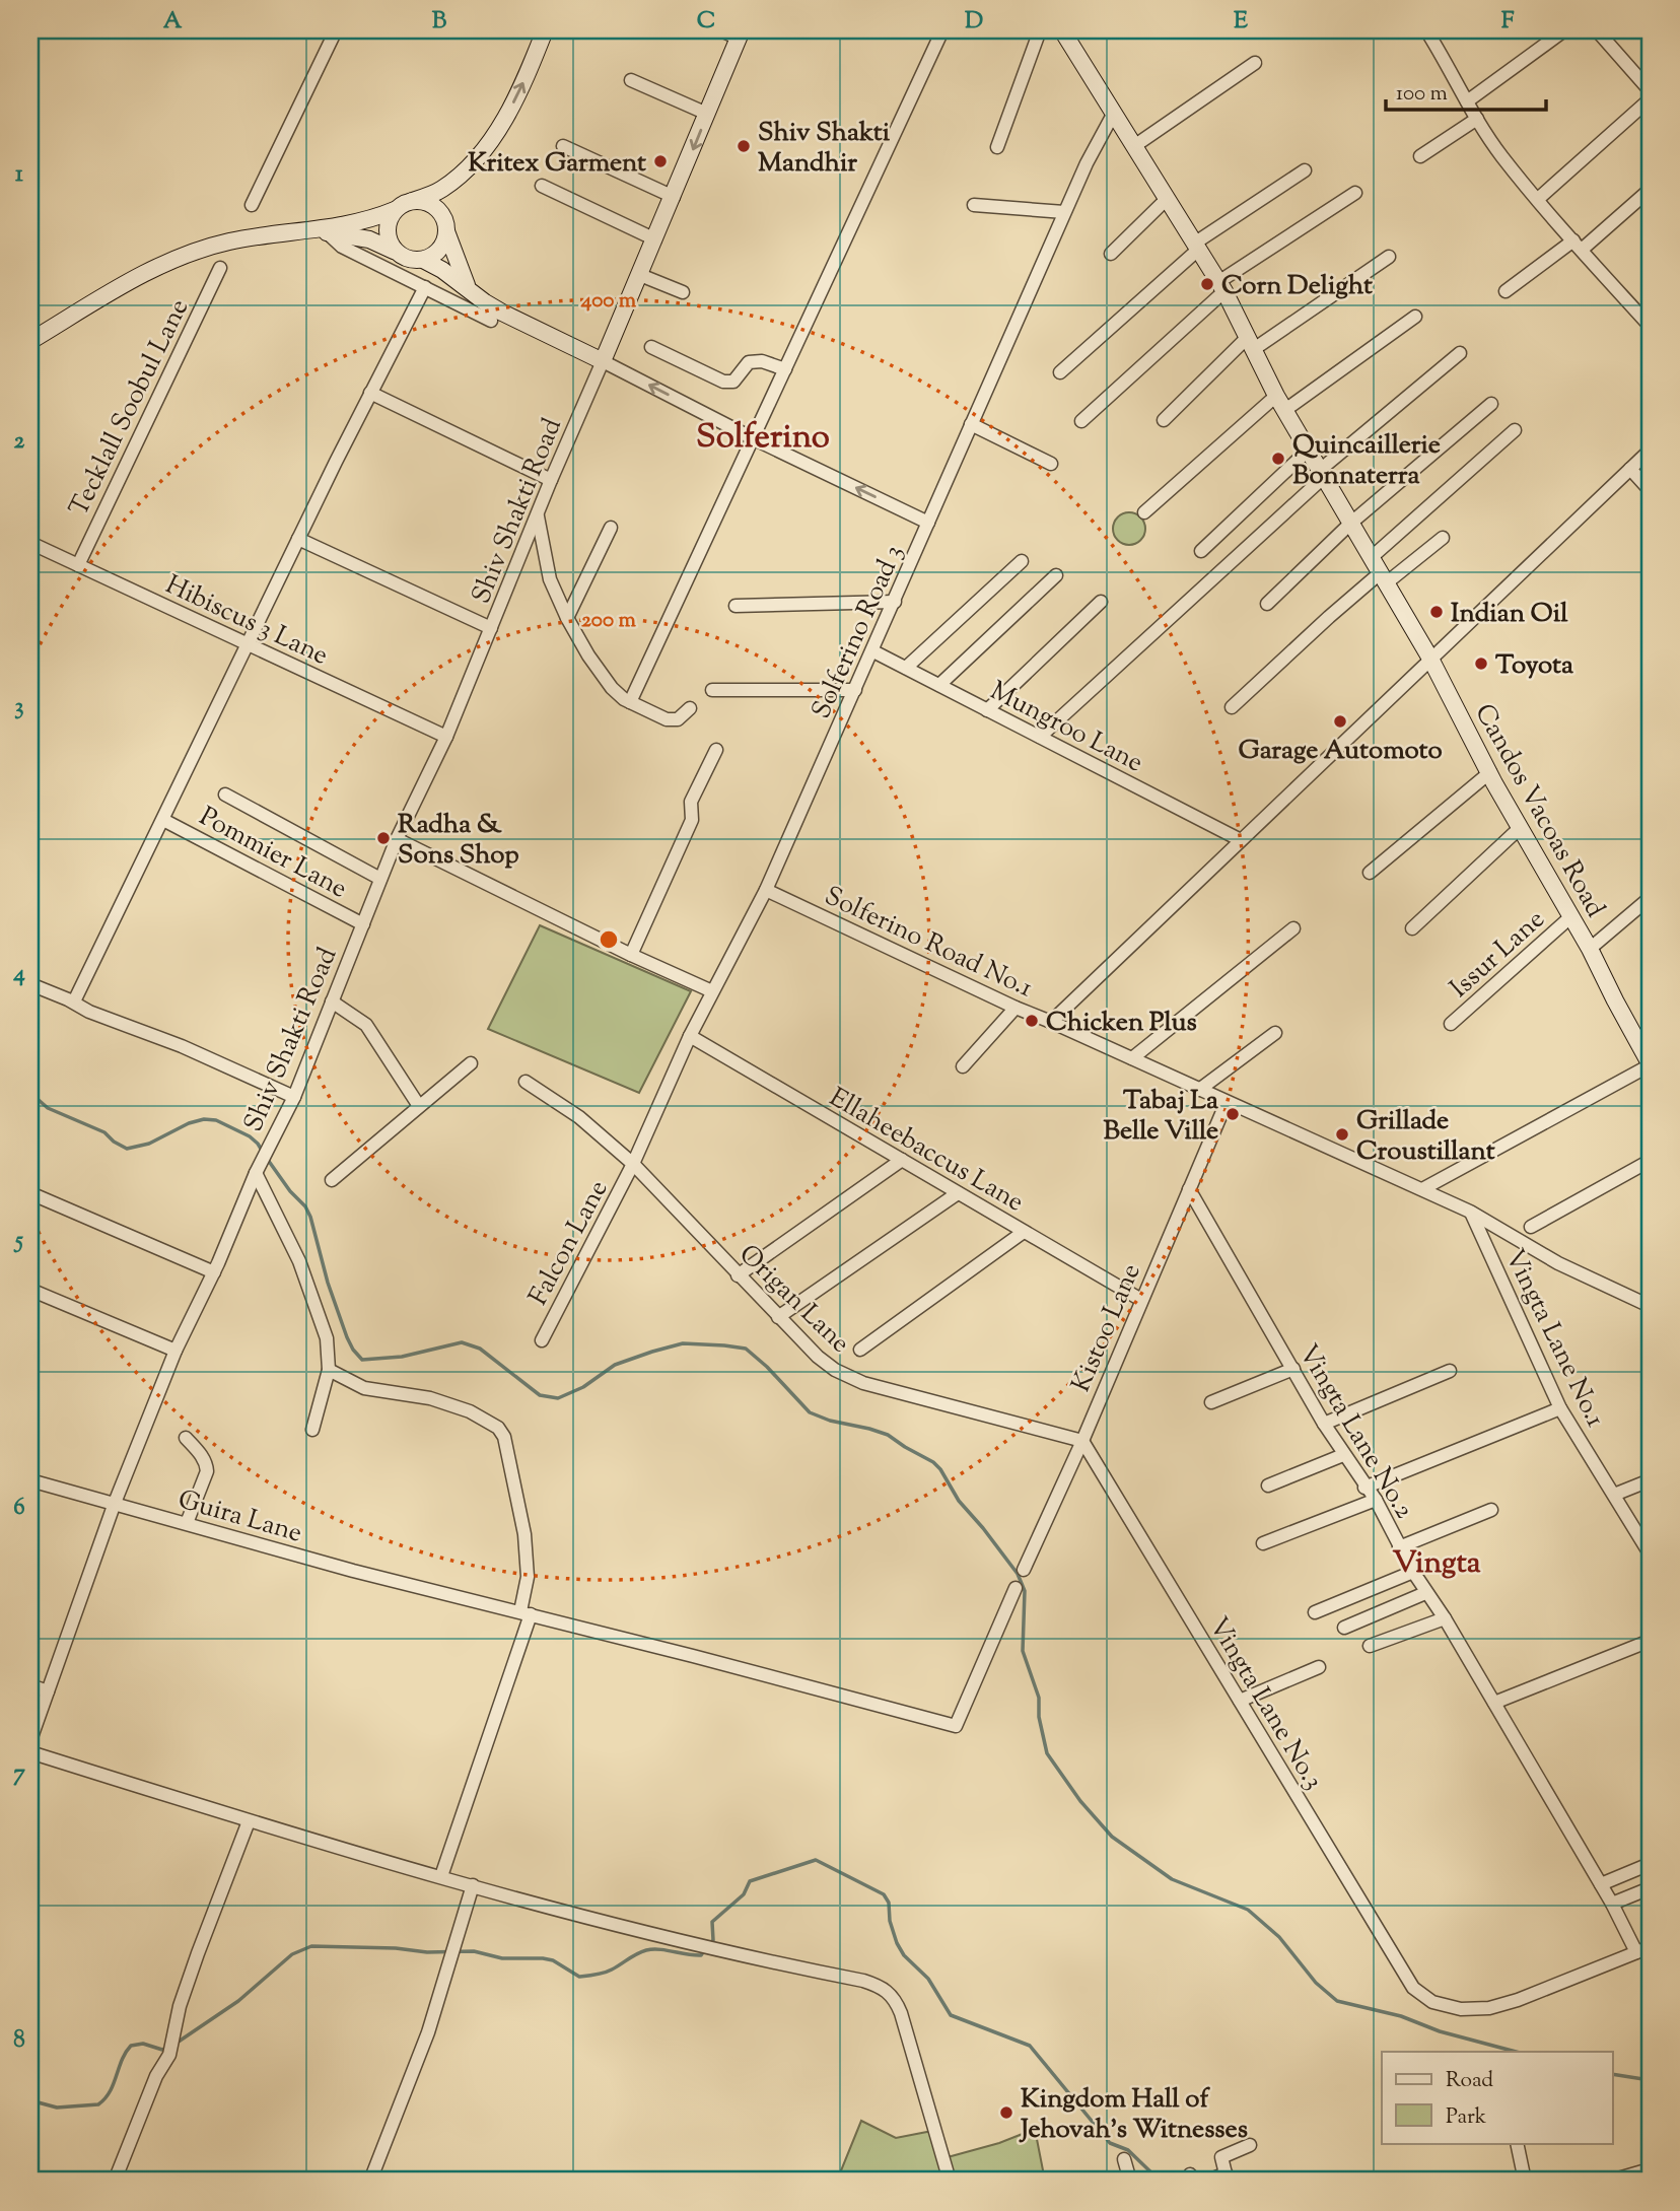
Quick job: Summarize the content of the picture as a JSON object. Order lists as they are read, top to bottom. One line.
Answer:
{"streets":{"main road":["Candos Vacoas Road"],"street":["Tecklall Soobul Lane","Shiv Shakti Road","Hibiscus 3 Lane","Solferino Road 3","Mungroo Lane","Pommier Lane","Solferino Road No.1","Issur Lane","Ellaheebaccus Lane","Falcon Lane","Origan Lane","Kistoo Lane","Vingta Lane No.1","Vingta Lane No.2","Guira Lane","Vingta Lane No.3"]},"crossings":[["Tecklall Soobul Lane","Hibiscus 3 Lane"],["Shiv Shakti Road","Hibiscus 3 Lane"],["Shiv Shakti Road","Pommier Lane"],["Shiv Shakti Road","Guira Lane"],["Solferino Road 3","Mungroo Lane"],["Solferino Road 3","Candos Vacoas Road"],["Solferino Road 3","Solferino Road No.1"],["Solferino Road 3","Ellaheebaccus Lane"],["Solferino Road 3","Falcon Lane"],["Solferino Road 3","Origan Lane"],["Candos Vacoas Road","Issur Lane"],["Solferino Road No.1","Kistoo Lane"],["Solferino Road No.1","Vingta Lane No.1"],["Ellaheebaccus Lane","Kistoo Lane"],["Falcon Lane","Origan Lane"],["Origan Lane","Kistoo Lane"],["Origan Lane","Vingta Lane No.3"],["Kistoo Lane","Vingta Lane No.2"],["Kistoo Lane","Vingta Lane No.3"],["Vingta Lane No.2","Vingta Lane No.3"]],"districts":["Solferino","Vingta"],"places":["Shiv Shakti Mandhir","Kritex Garment","Corn Delight","Quincaillerie Bonnaterra","Indian Oil","Toyota","Garage Automoto","Radha & Sons Shop","Chicken Plus","Tabaj La Belle Ville","Grillade Croustillant","Kingdom Hall of Jehovah's Witnesses"],"legend":["Road","Park"],"scale_bar":"100 m","grid":{"columns":["A","B","C","D","E","F"],"rows":["1","2","3","4","5","6","7","8"]},"rings":["400 m","200 m"]}
